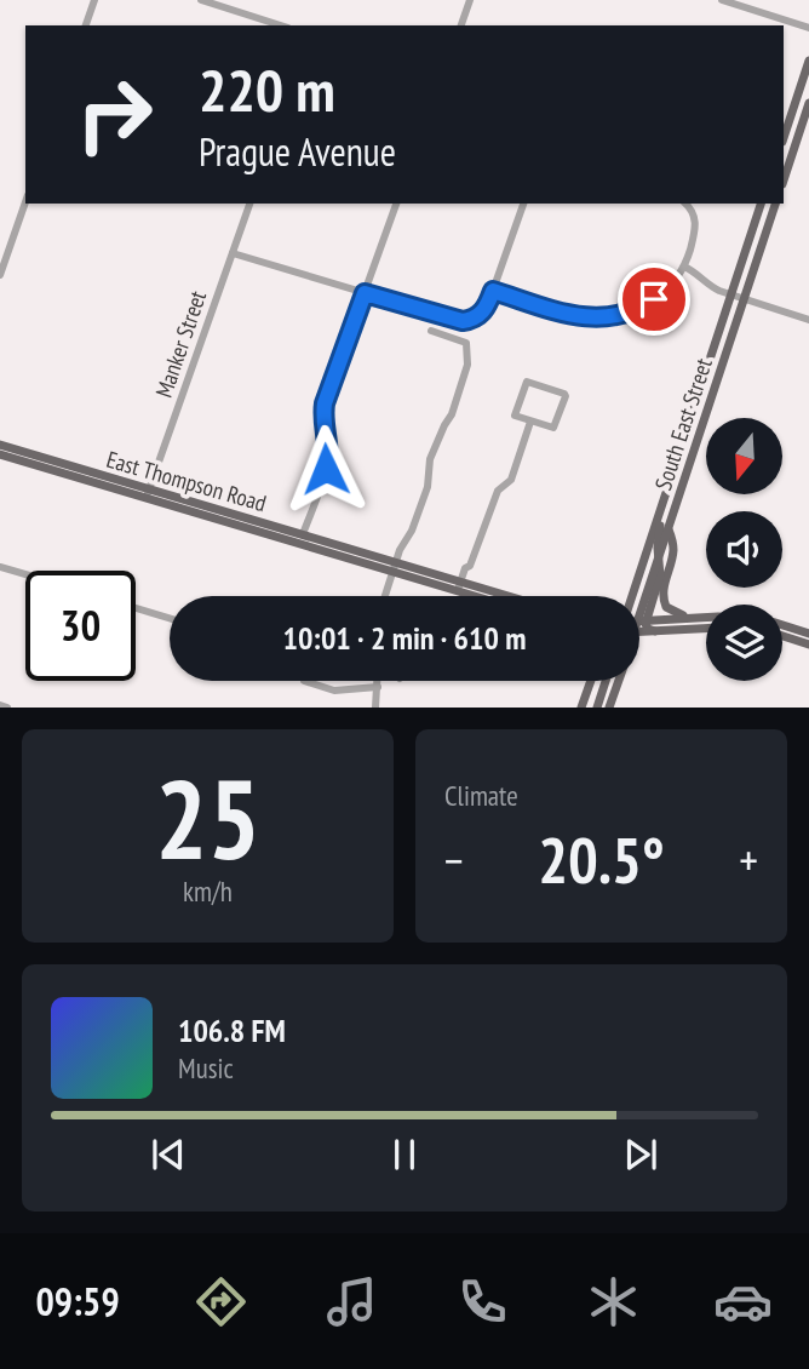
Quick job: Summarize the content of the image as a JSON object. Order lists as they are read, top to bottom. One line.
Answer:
{"streets":{"main road":["South East Street","East Thompson Road"],"street":["Manker Street"]},"crossings":[["Manker Street","East Thompson Road"]],"north":"bottom","page":{"turn":["220 m","Prague Avenue"],"limit":"30","trip":"10:01 · 2 min · 610 m","tile":[["25","km/h"],"Climate"],"heat":["−","20.5°","+"],"song":["106.8 FM","Music"],"tabs":"09:59"}}
